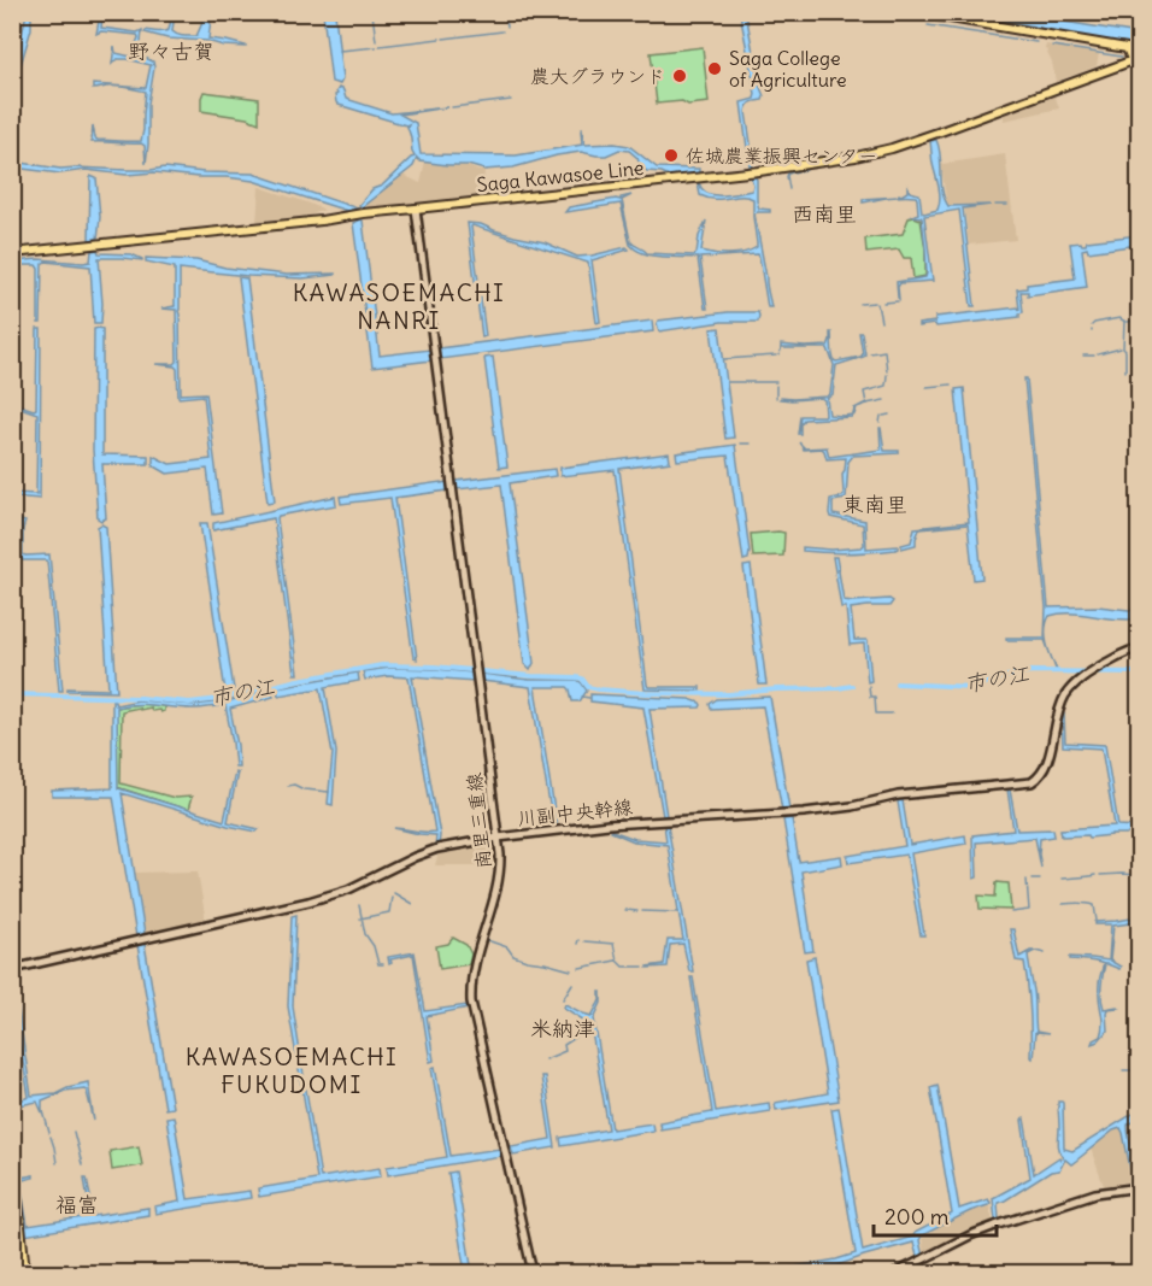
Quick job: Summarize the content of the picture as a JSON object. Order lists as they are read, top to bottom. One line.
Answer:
{"streets":{"main road":["Saga Kawasoe Line"],"street":["川副中央幹線","南里三重線"]},"crossings":[["Saga Kawasoe Line","南里三重線"],["川副中央幹線","南里三重線"]],"districts":["野々古賀","西南里","KAWASOEMACHI NANRI","東南里","米納津","KAWASOEMACHI FUKUDOMI","福富"],"water":["市の江"],"places":["Saga College of Agriculture","農大グラウンド","佐城農業振興センター"],"scale_bar":"200 m"}
